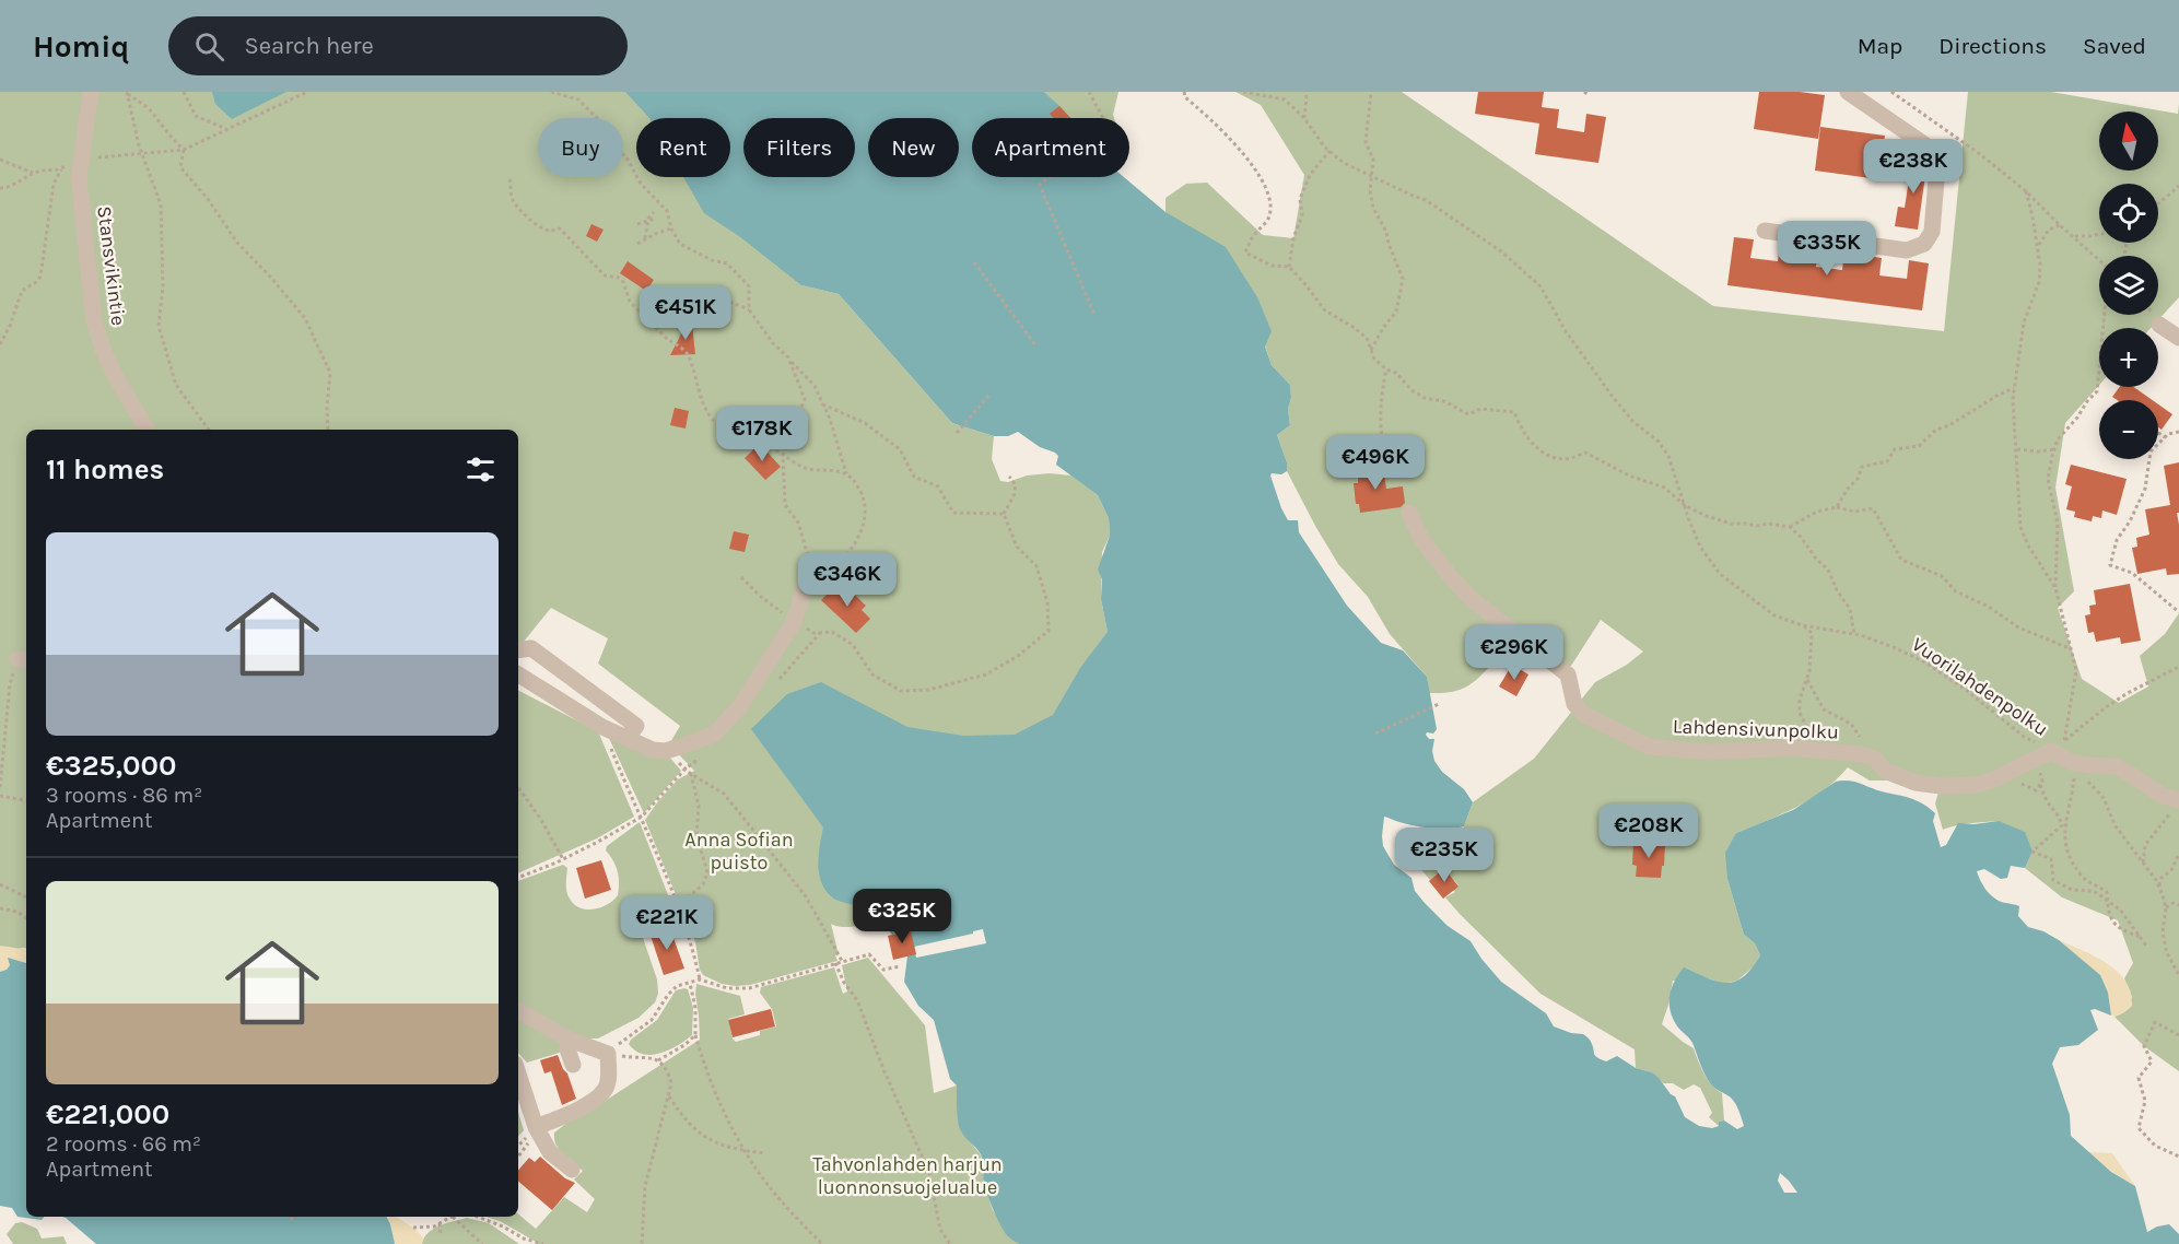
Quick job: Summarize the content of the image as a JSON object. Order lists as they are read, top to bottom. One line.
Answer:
{"streets":{"lane":["Stansvikintie","Lahdensivunpolku"],"path":["Vuorilahdenpolku"]},"crossings":[["Vuorilahdenpolku","Lahdensivunpolku"]],"parks":["Anna Sofian puisto","Tahvonlahden harjun luonnonsuojelualue"],"north":"top","page":{"header":"Homiq","search":"Search here","nav":["Map","Directions","Saved"],"map_buttons":["+","−"],"chip":["Buy","Rent","Filters","New","Apartment"],"price":["€238K","€335K","€451K","€178K","€496K","€346K","€296K","€208K","€235K","€325K","€221K"],"heading":"11 homes","list":[{"name":"€325,000","note":"3 rooms · 86 m² · Apartment"},{"name":"€221,000","note":"2 rooms · 66 m² · Apartment"}]}}
